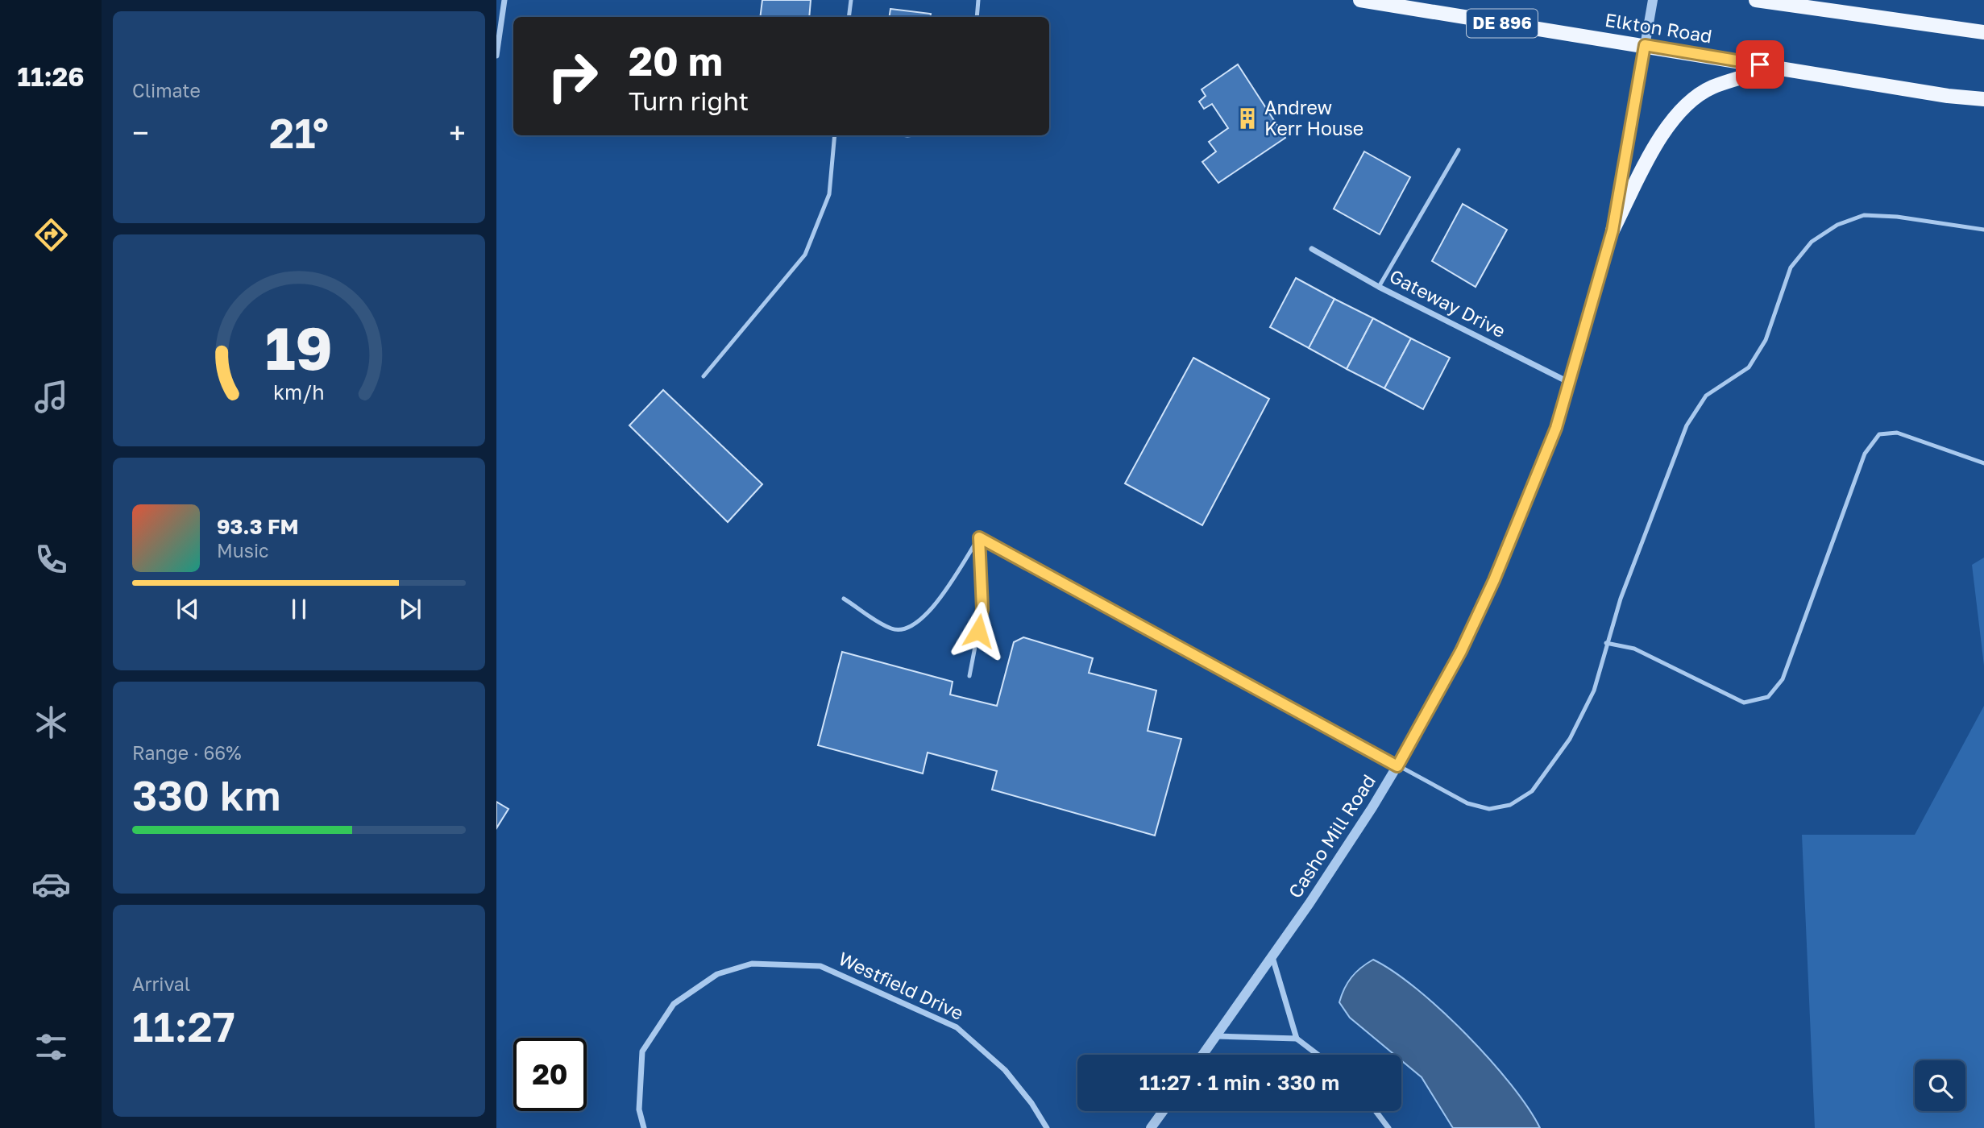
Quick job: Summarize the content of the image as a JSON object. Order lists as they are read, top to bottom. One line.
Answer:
{"streets":{"main road":["DE 896","Elkton Road"],"street":["Gateway Drive","Casho Mill Road","Westfield Drive"]},"crossings":[["Elkton Road","Casho Mill Road"],["Gateway Drive","Casho Mill Road"]],"places":{"building":["Andrew Kerr House"]},"page":{"tabs":"11:26","tile":["Climate",["Range · 66%","330 km"],["Arrival","11:27"]],"turn":["20 m","Turn right"],"heat":["−","21°","+"],"song":["93.3 FM","Music"],"limit":"20","trip":"11:27 · 1 min · 330 m","gauge":["19","km/h"]}}
